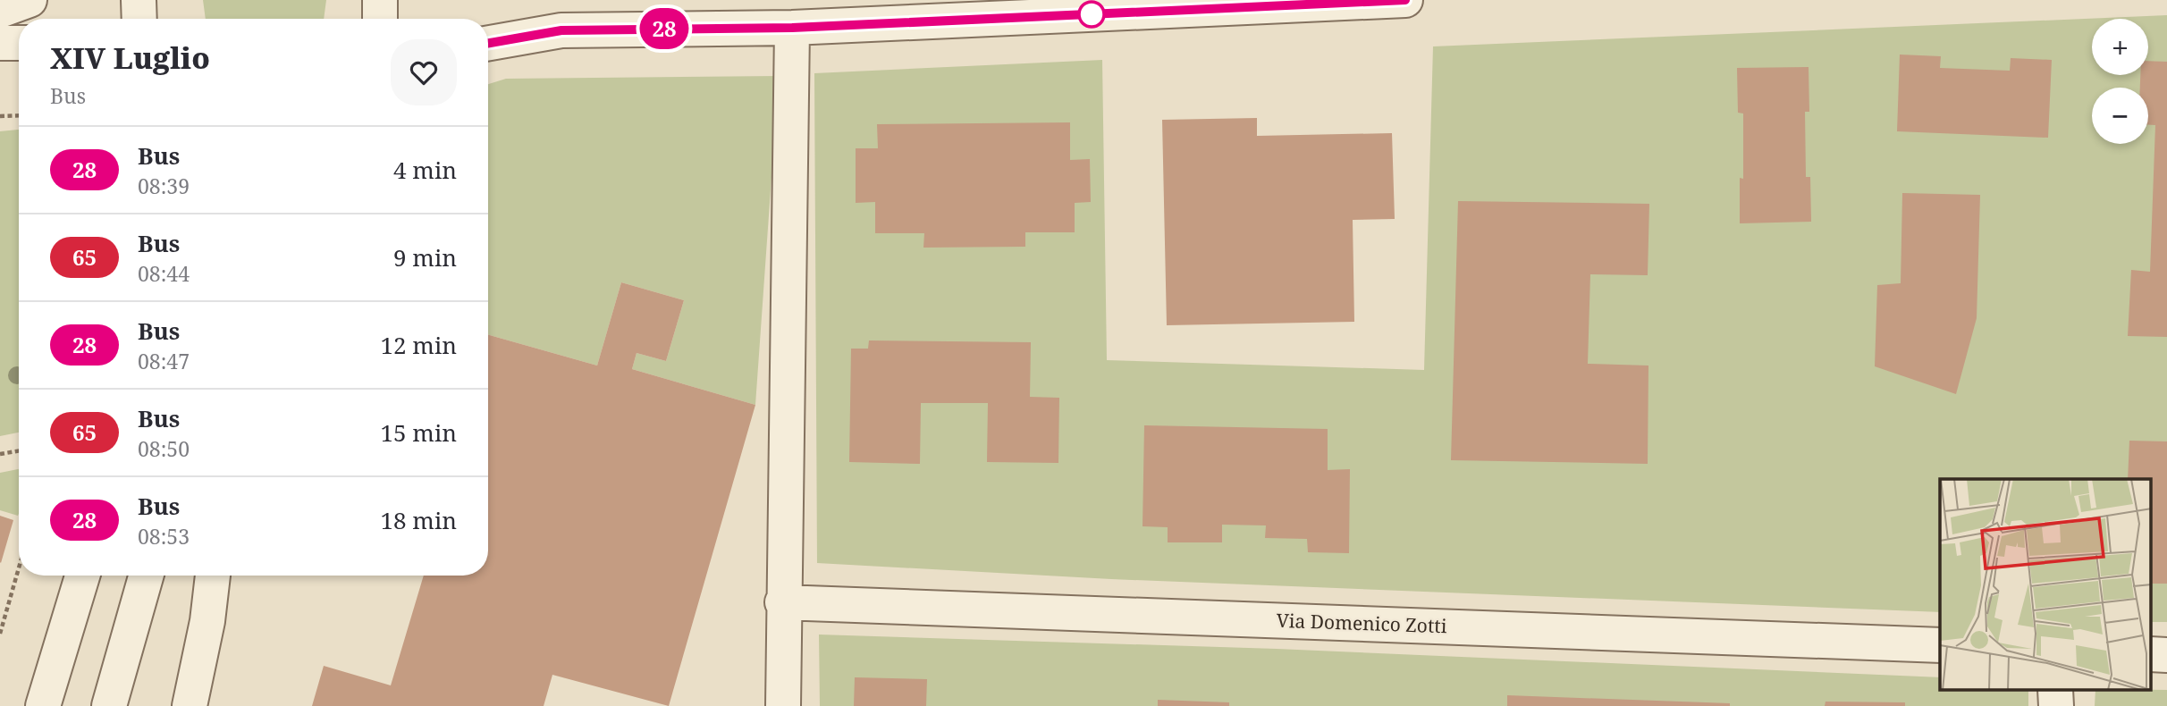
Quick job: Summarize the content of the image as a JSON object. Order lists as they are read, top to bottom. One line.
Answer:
{"streets":{"street":["Via Domenico Zotti"]},"lines":["bus line 28"],"page":{"on_map":"28","map_buttons":["+","−"],"heading":["XIV Luglio","Bus"],"list":[{"mark":"28","name":"Bus","note":"08:39","value":"4 min"},{"mark":"65","name":"Bus","note":"08:44","value":"9 min"},{"mark":"28","name":"Bus","note":"08:47","value":"12 min"},{"mark":"65","name":"Bus","note":"08:50","value":"15 min"},{"mark":"28","name":"Bus","note":"08:53","value":"18 min"}]}}
